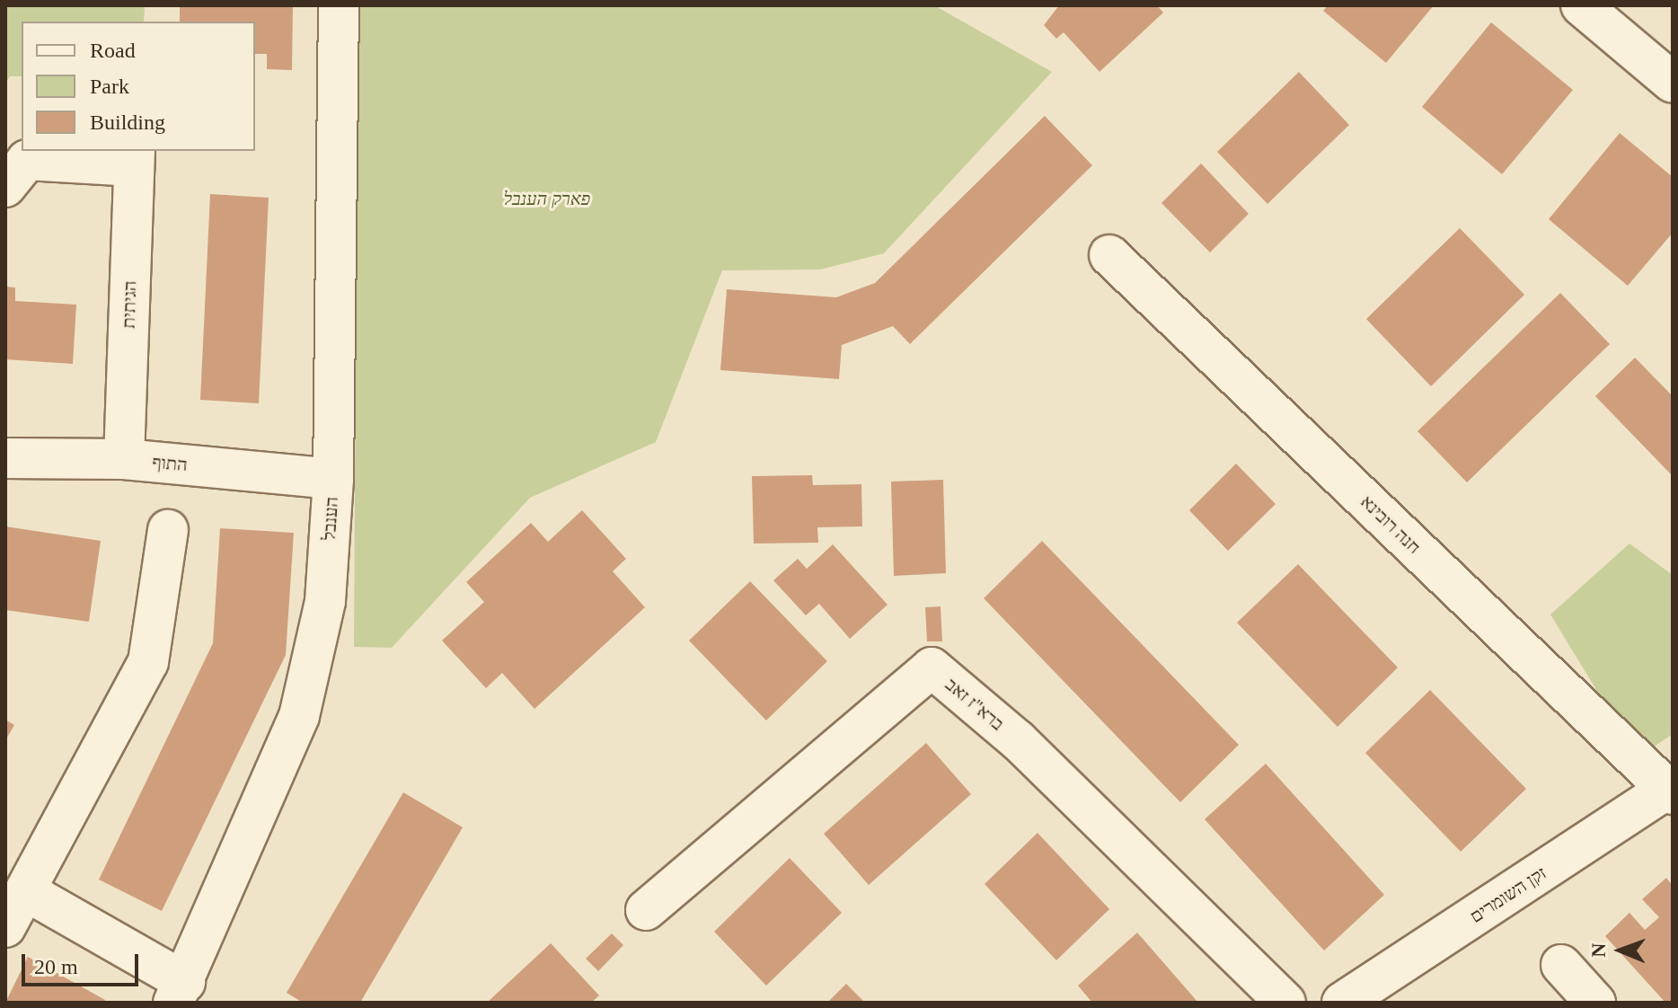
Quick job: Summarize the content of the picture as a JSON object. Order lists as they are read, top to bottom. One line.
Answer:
{"streets":{"street":["הגיתית","התוף","הענבל","חנה רובינא","ברא\"ז זאב","זקן השומרים"]},"crossings":[["הגיתית","התוף"],["התוף","הענבל"],["חנה רובינא","זקן השומרים"]],"parks":["פארק הענבל"],"legend":["Road","Park","Building"],"scale_bar":"20 m","north":"left"}
